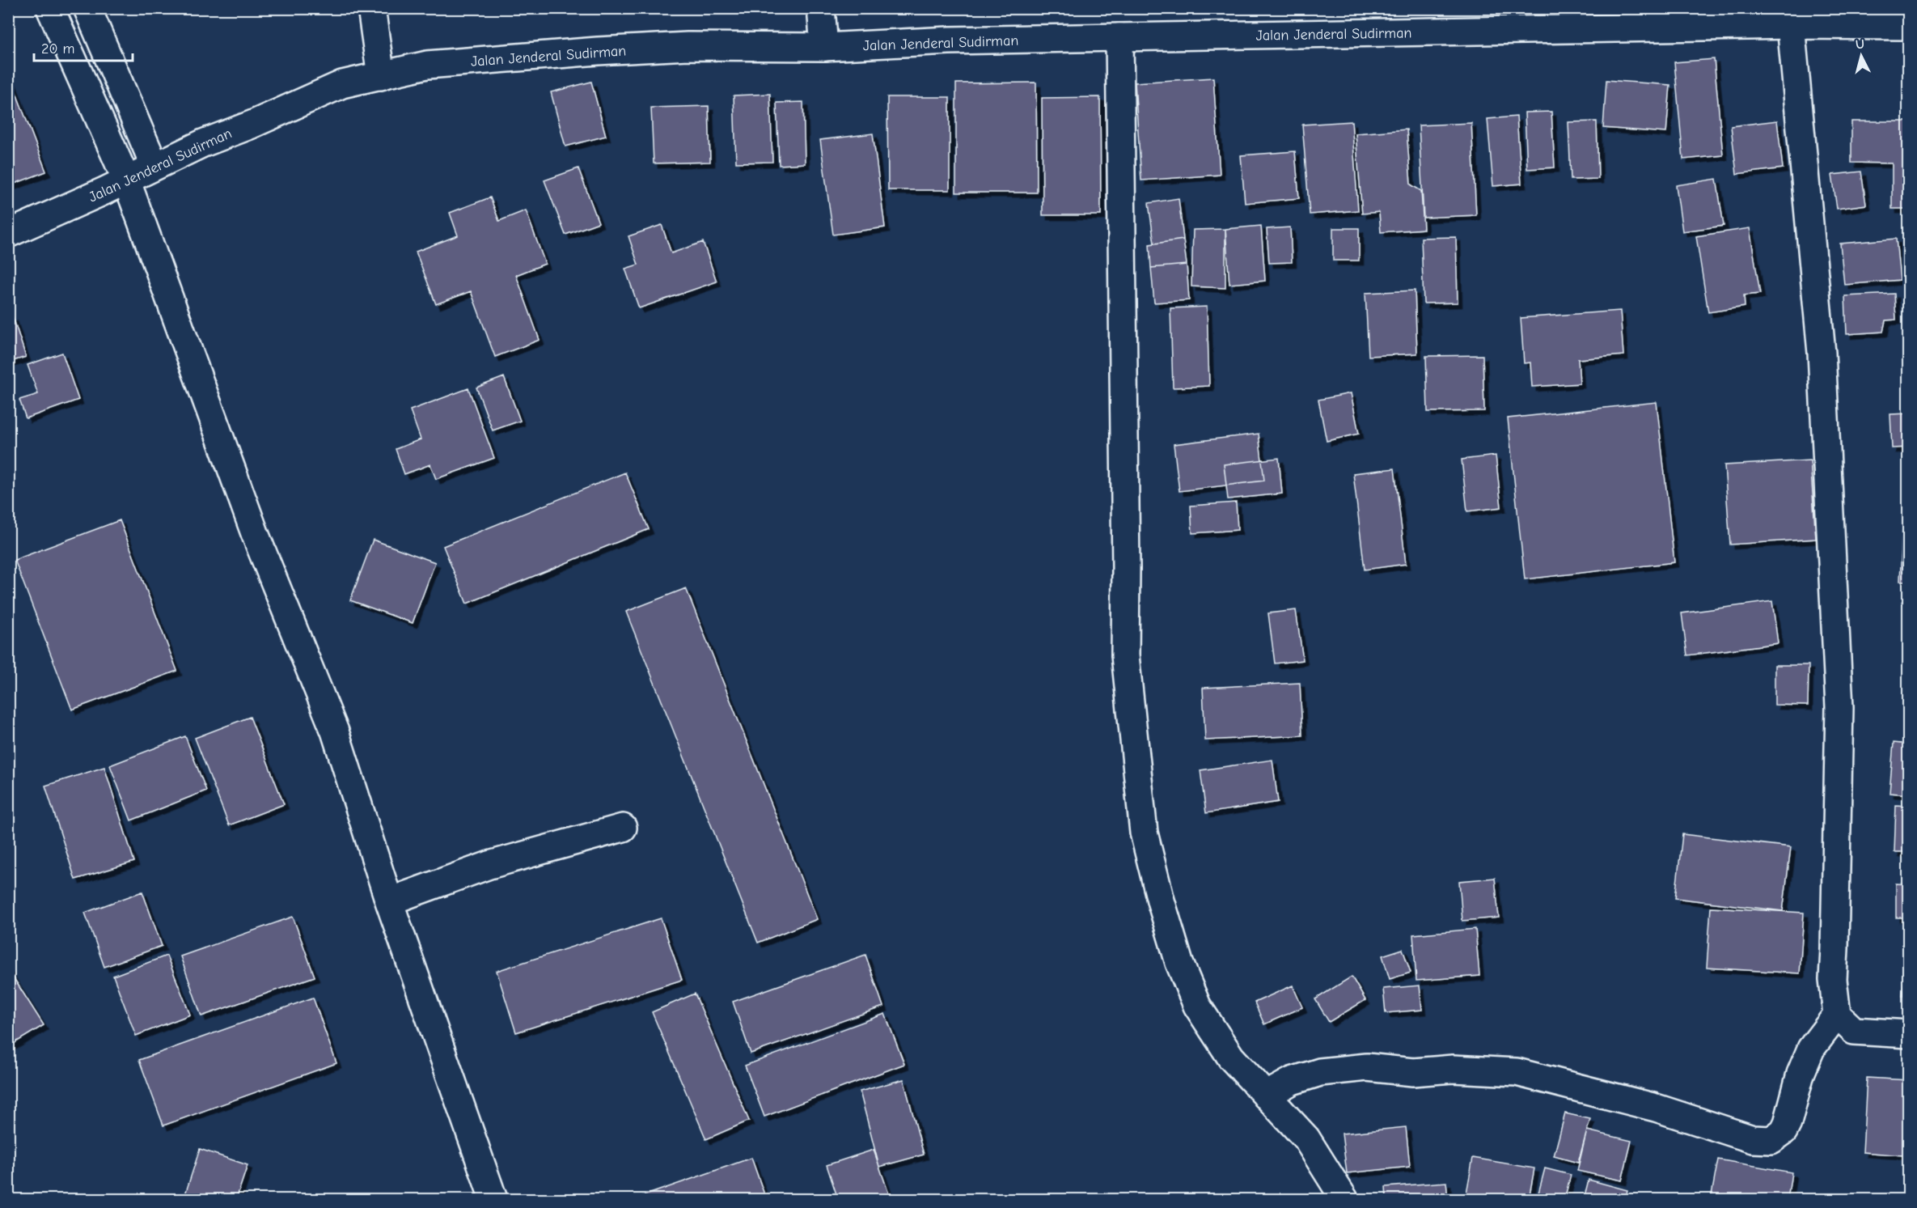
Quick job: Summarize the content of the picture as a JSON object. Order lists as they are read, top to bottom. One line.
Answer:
{"streets":{"main road":["Jalan Jenderal Sudirman"]},"scale_bar":"20 m","north":"top"}
